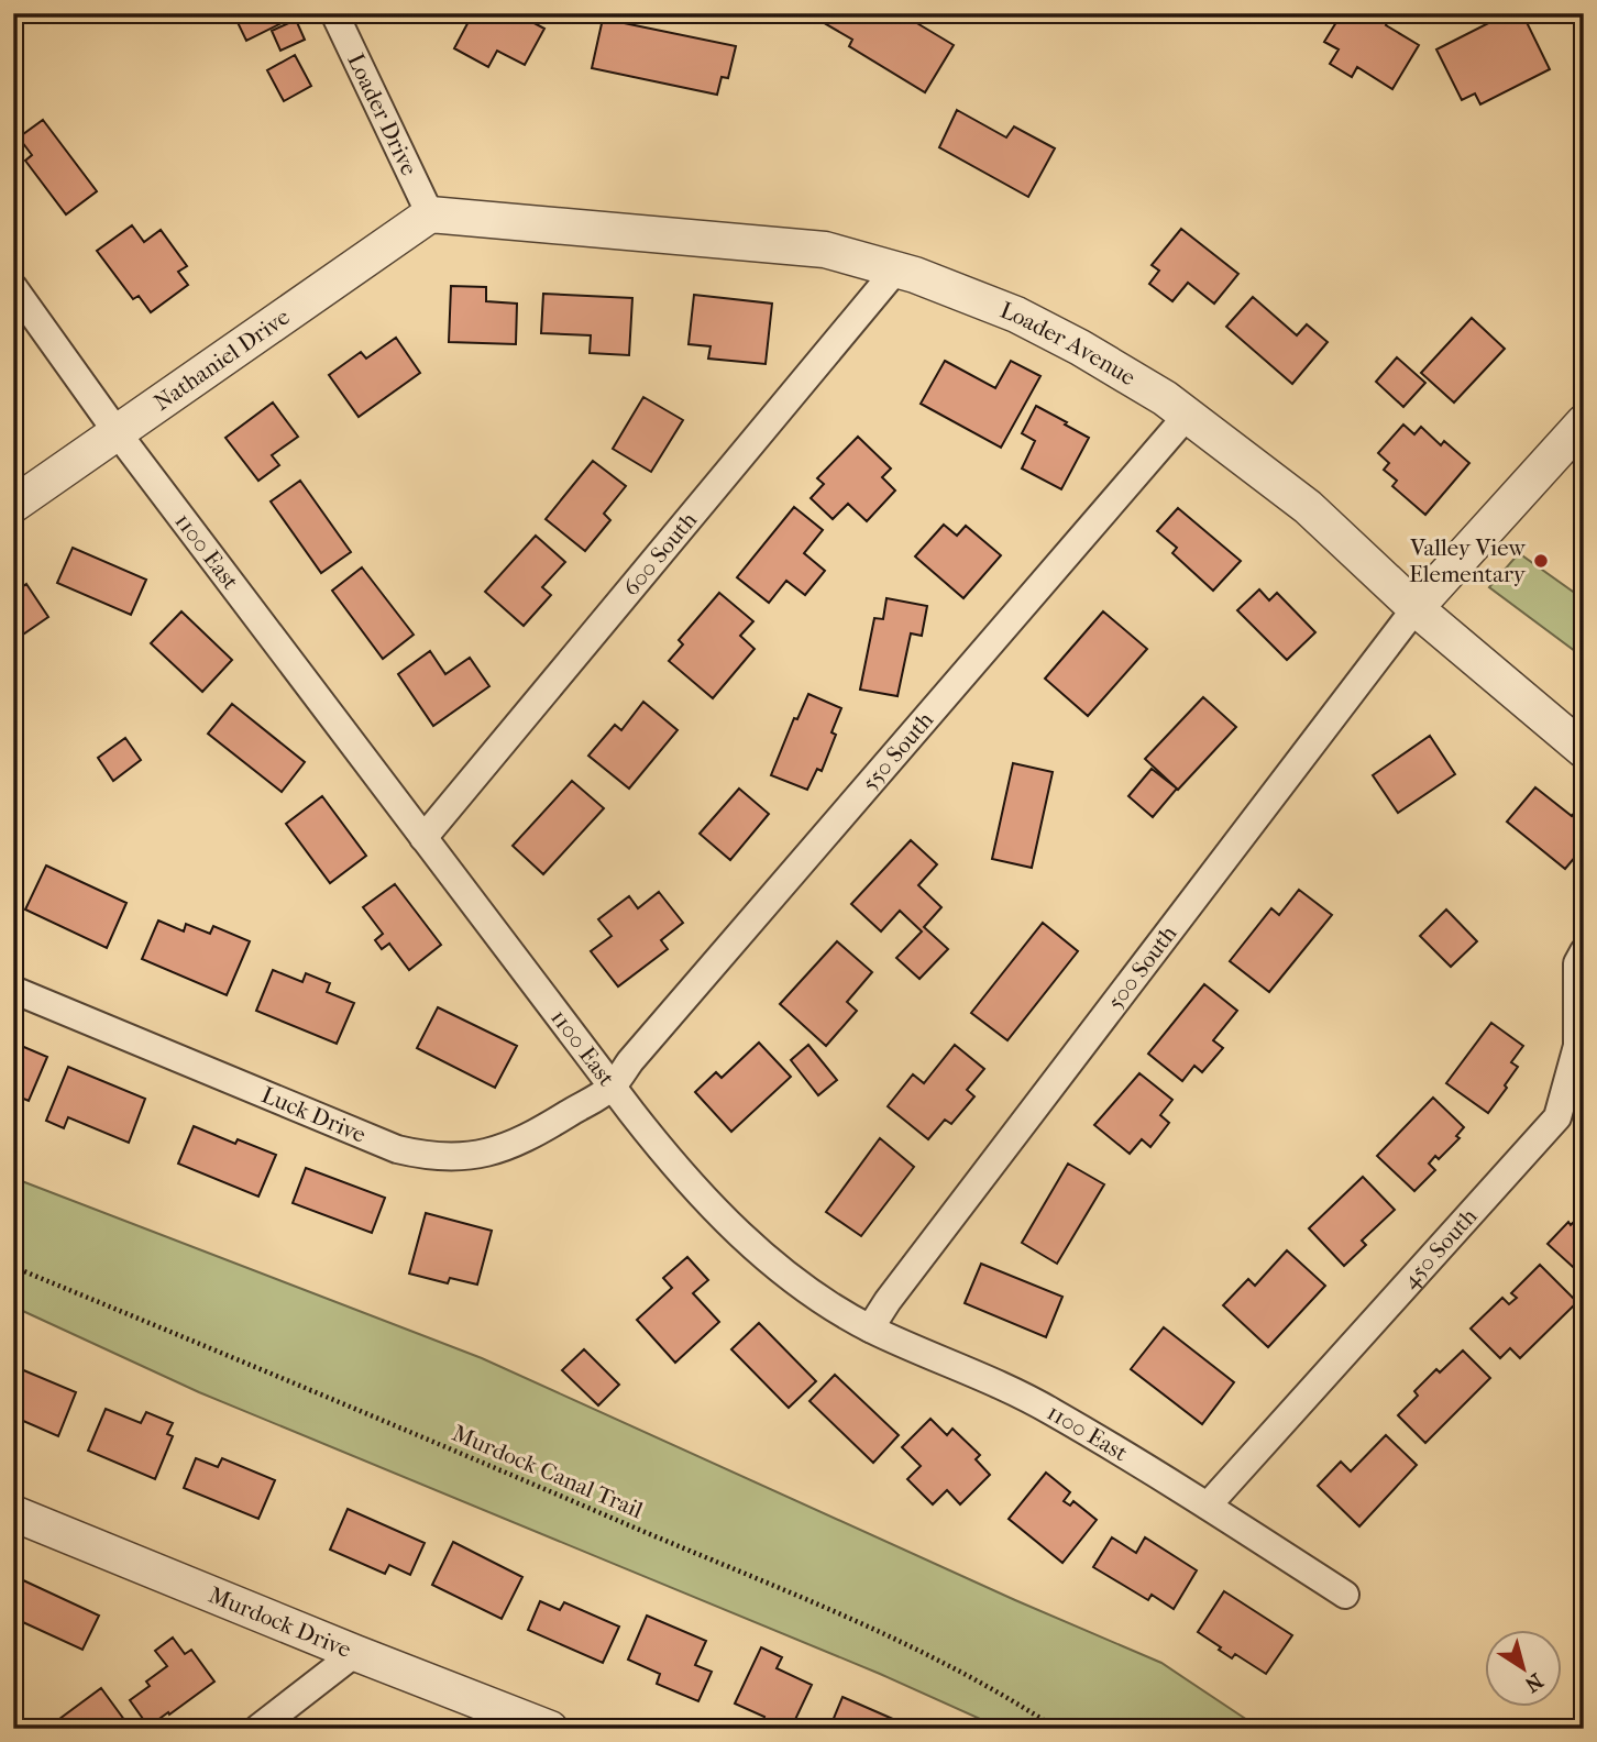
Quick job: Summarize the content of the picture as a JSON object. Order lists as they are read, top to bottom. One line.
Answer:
{"streets":{"street":["Loader Drive","Loader Avenue","Nathaniel Drive","1100 East","600 South","550 South","500 South","Luck Drive","450 South","Murdock Drive"],"path":["Murdock Canal Trail"]},"crossings":[["Loader Drive","Loader Avenue"],["Loader Drive","Nathaniel Drive"],["Loader Avenue","Nathaniel Drive"],["Loader Avenue","600 South"],["Loader Avenue","550 South"],["Loader Avenue","500 South"],["Nathaniel Drive","1100 East"],["1100 East","600 South"],["1100 East","550 South"],["1100 East","500 South"],["1100 East","Luck Drive"],["1100 East","450 South"],["550 South","Luck Drive"]],"places":["Valley View Elementary"],"north":"bottom right"}
